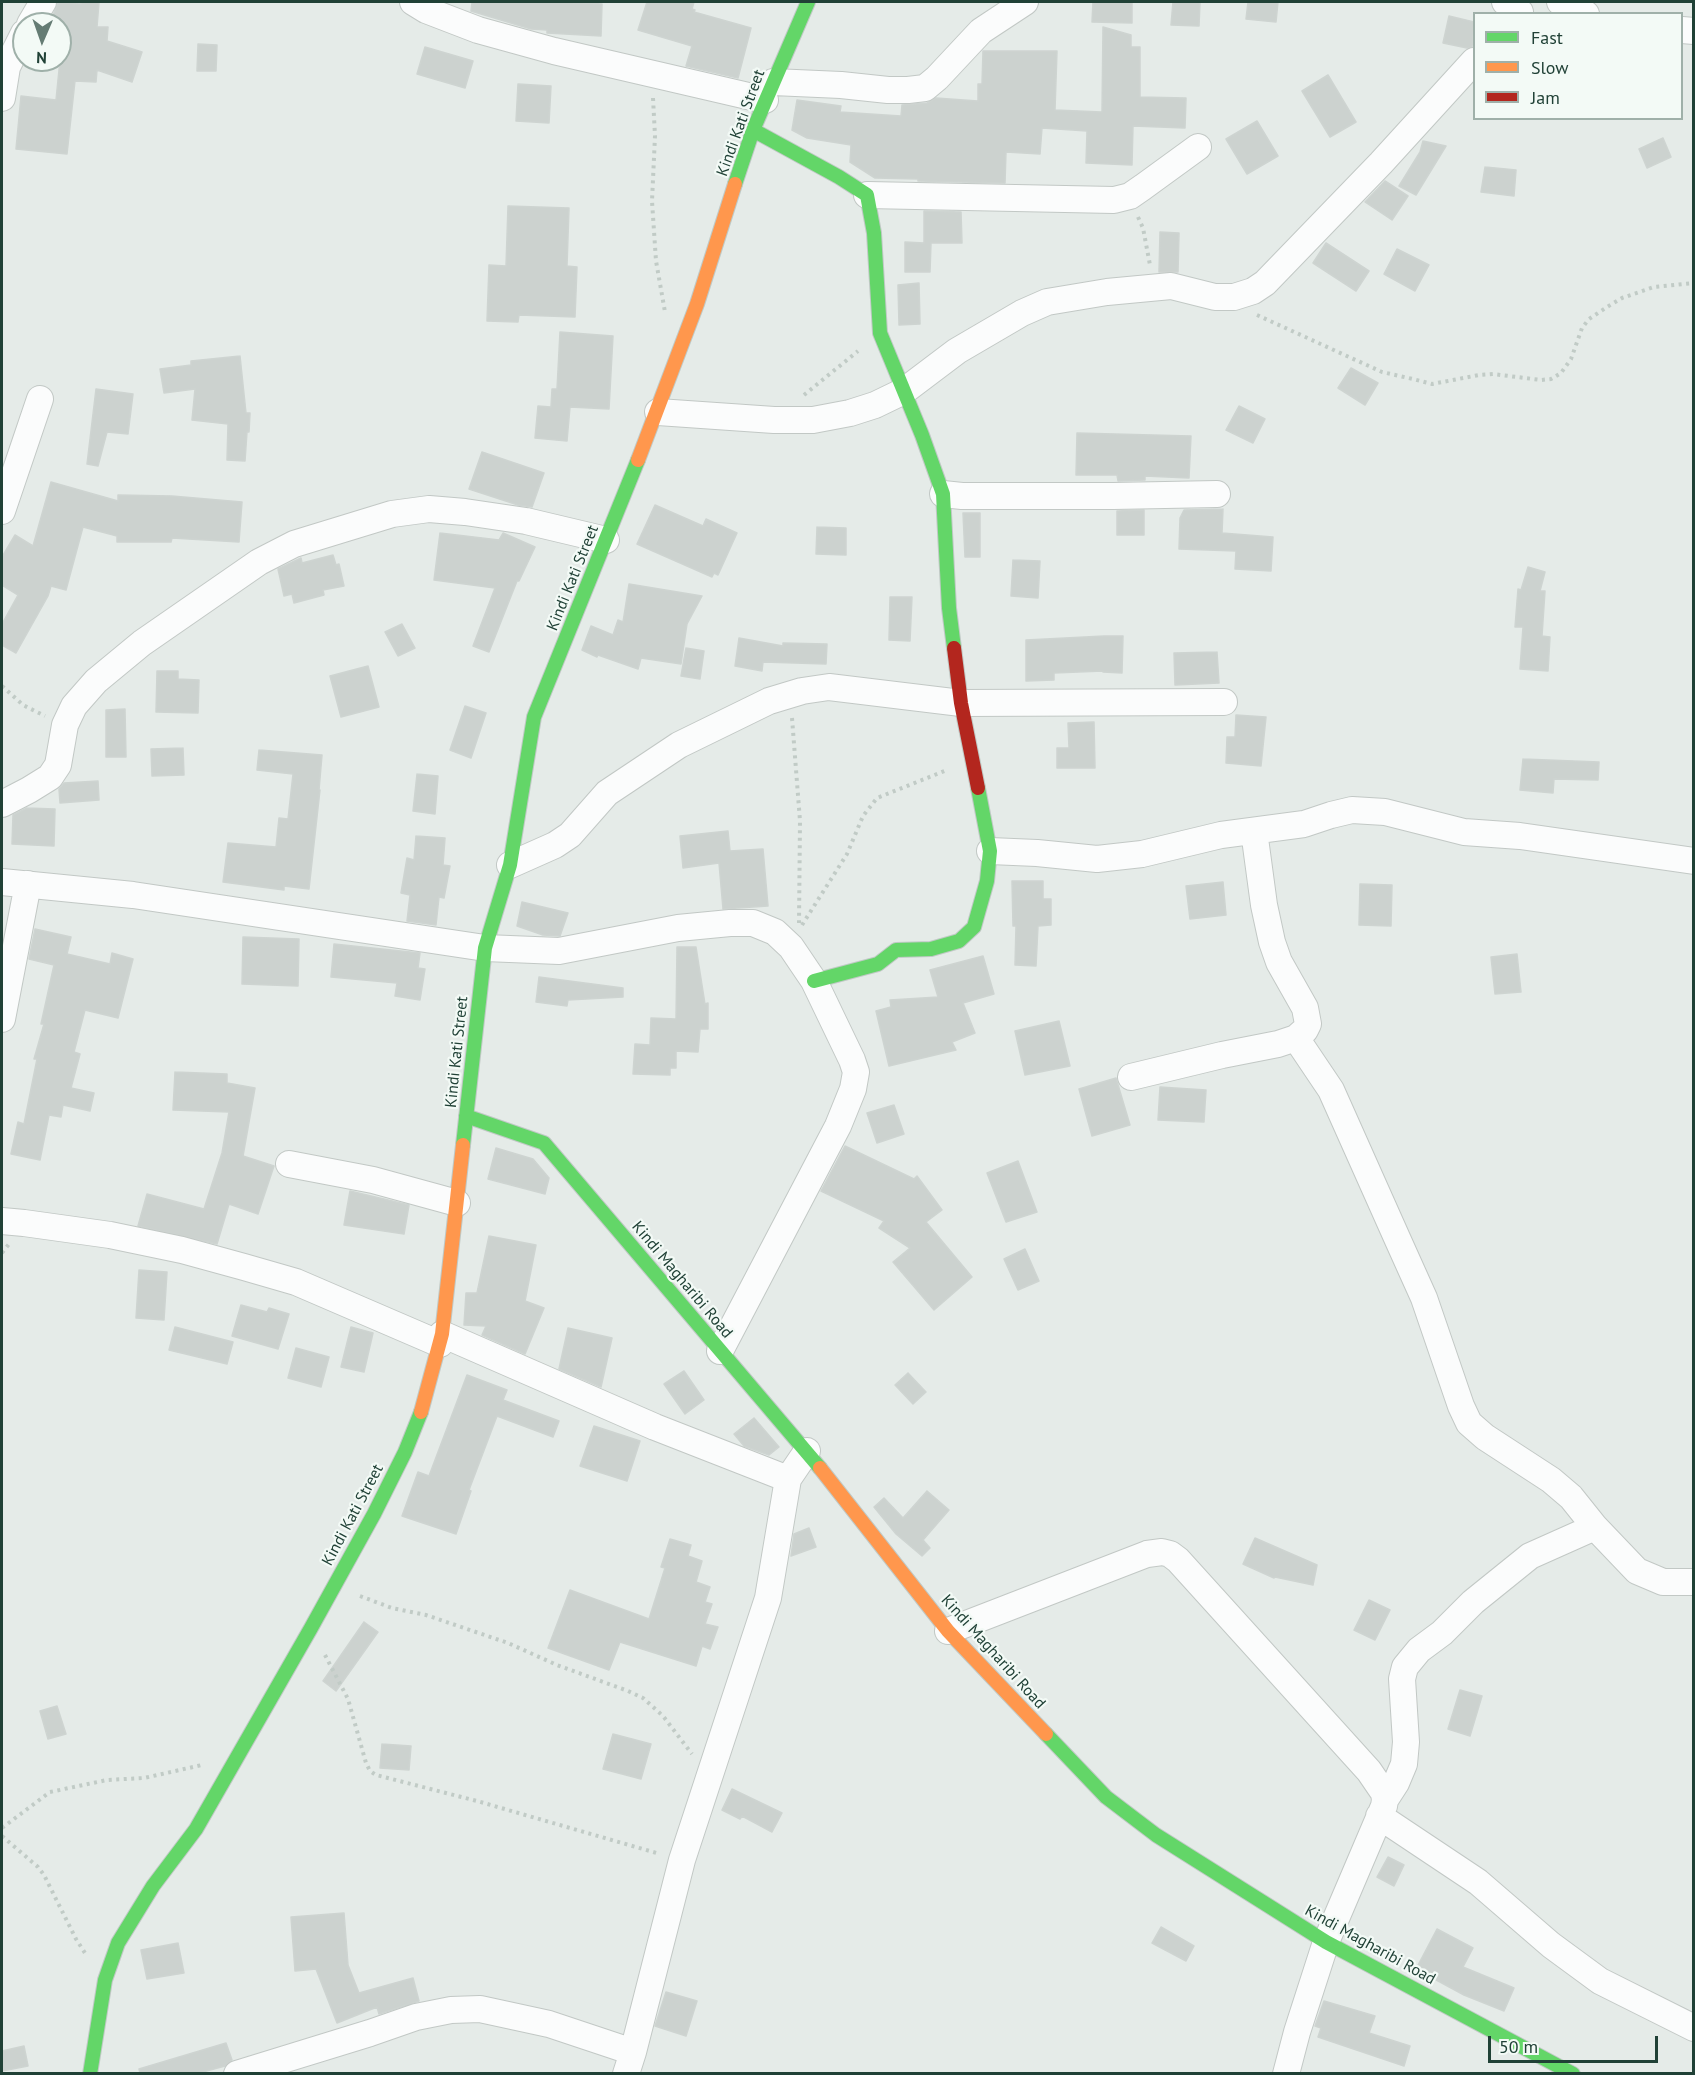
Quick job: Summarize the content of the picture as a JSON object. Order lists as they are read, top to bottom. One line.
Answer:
{"streets":{"street":["Kindi Kati Street","Kindi Magharibi Road"]},"crossings":[["Kindi Kati Street","Kindi Magharibi Road"]],"legend":["Fast","Slow","Jam"],"scale_bar":"50 m","north":"bottom"}
